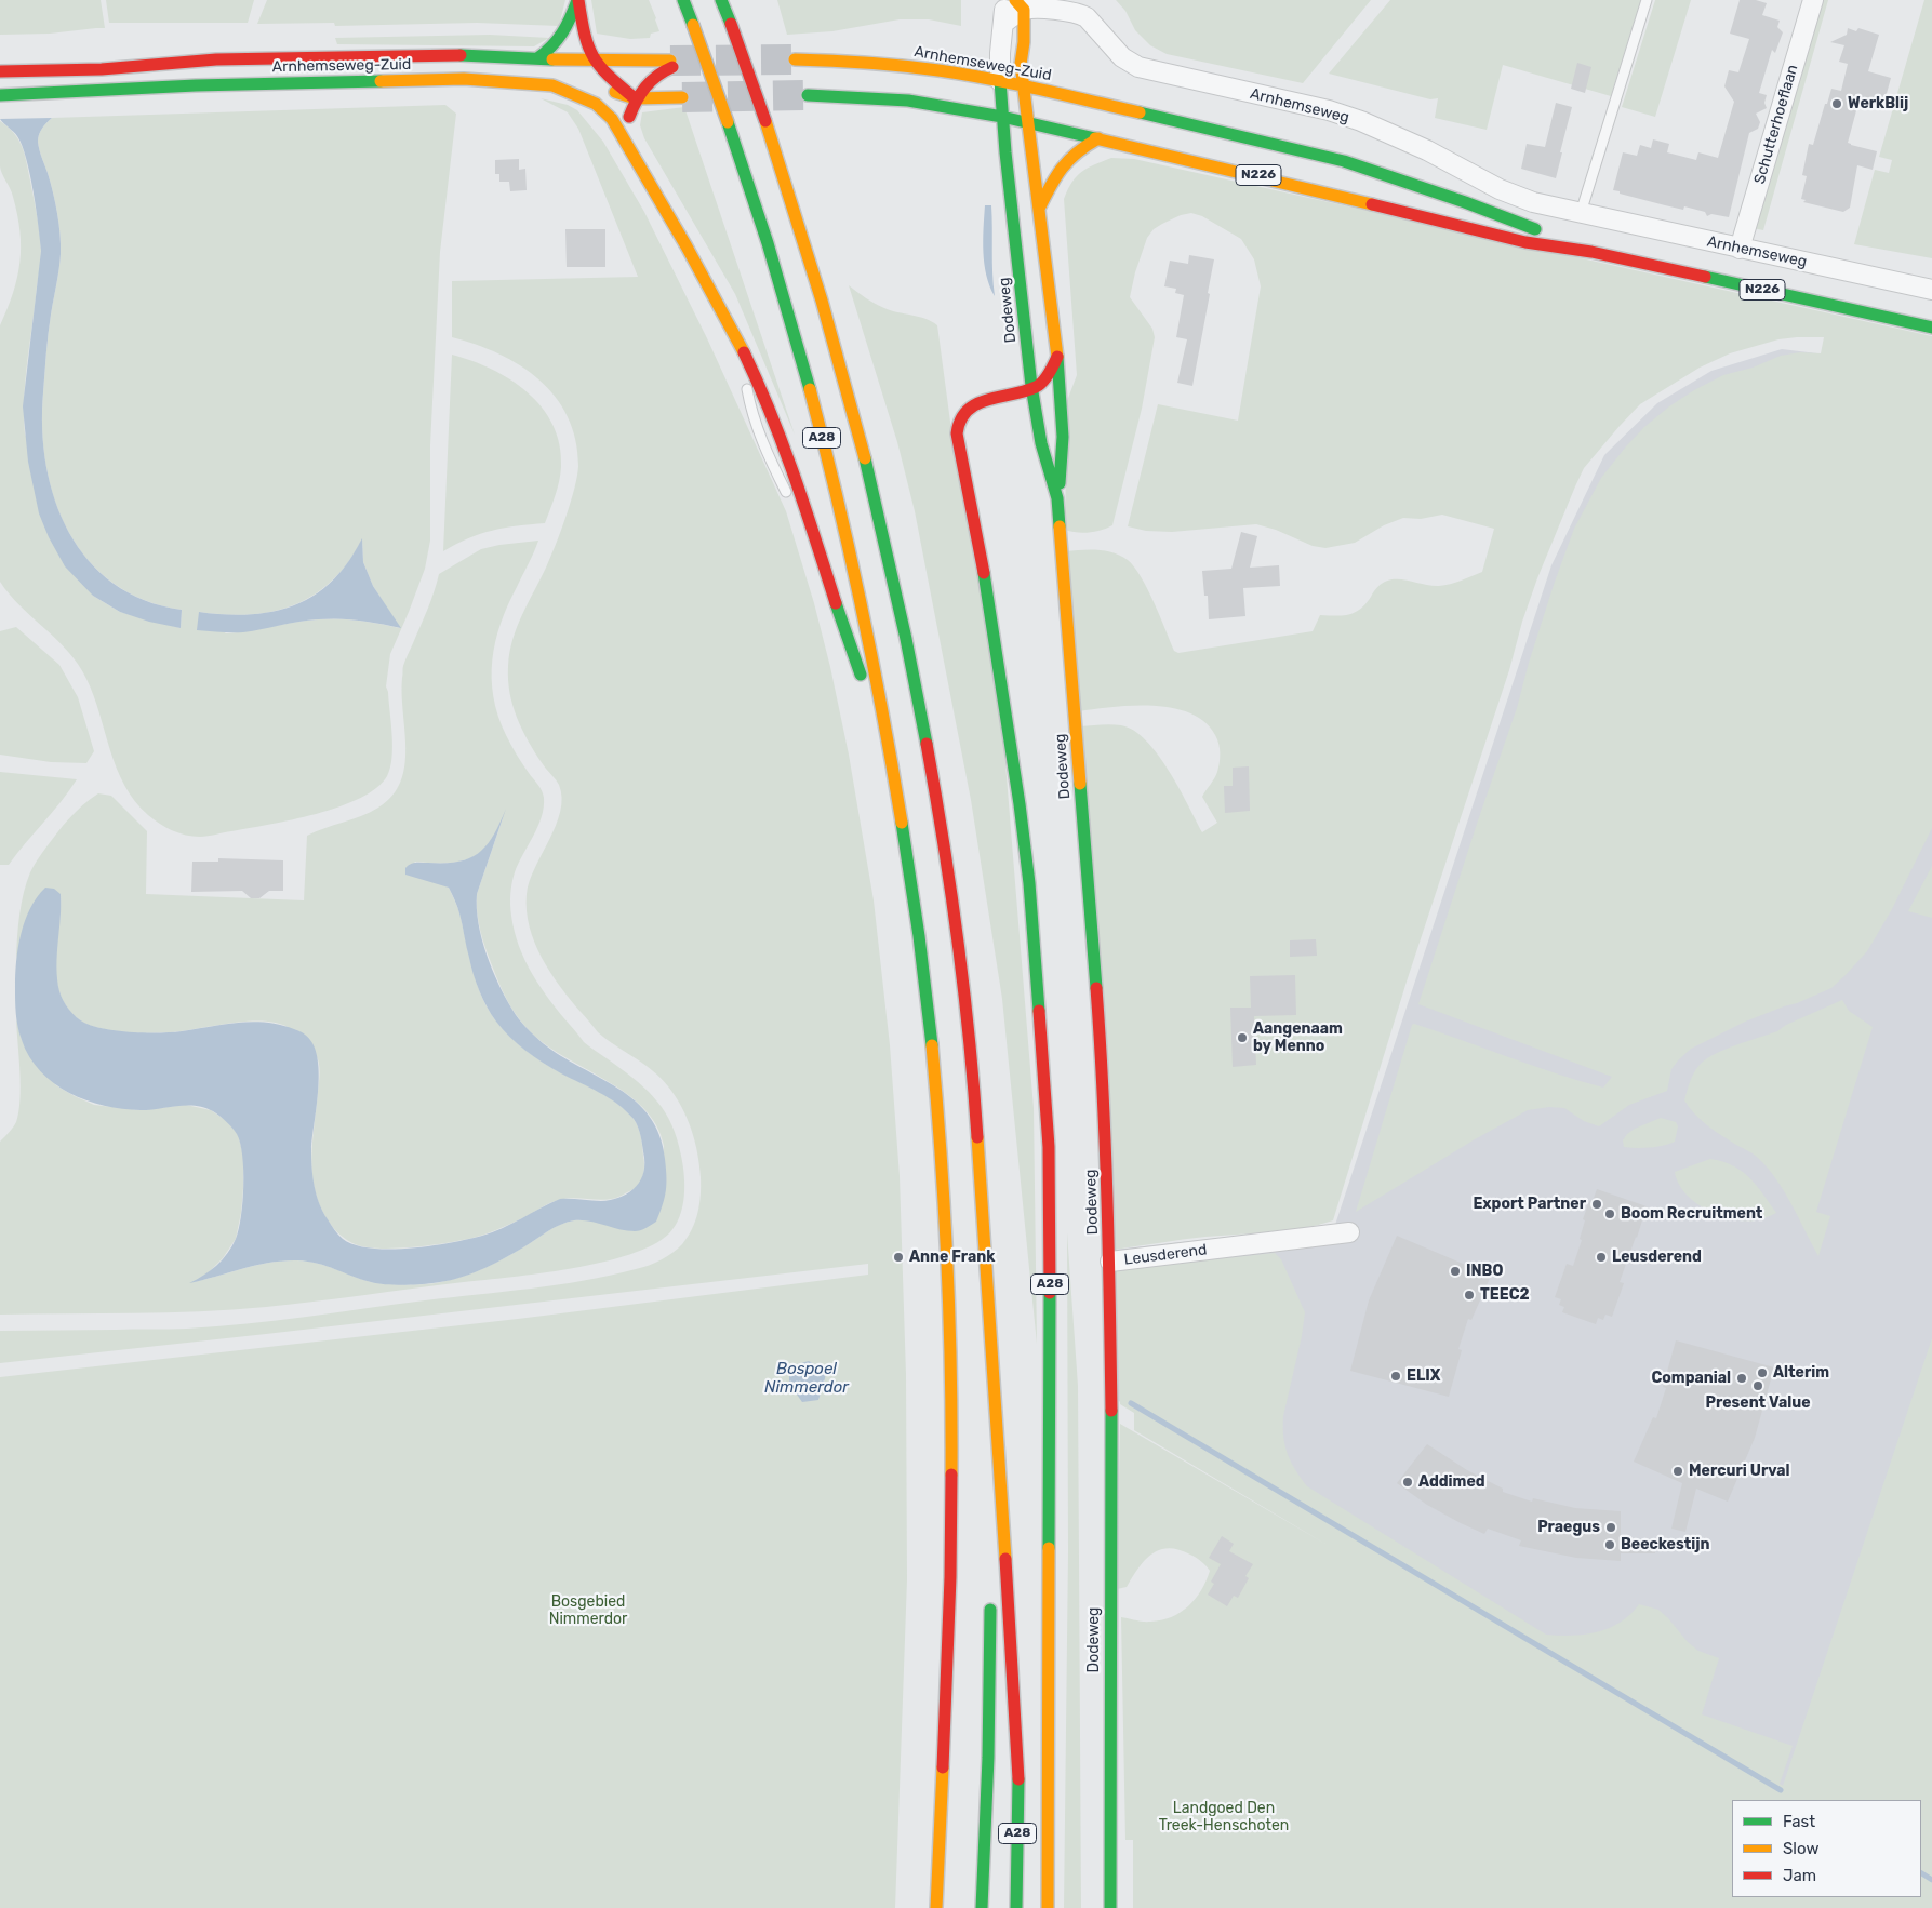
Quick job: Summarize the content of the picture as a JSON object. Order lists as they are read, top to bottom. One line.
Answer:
{"streets":{"main road":["Arnhemseweg-Zuid","N226","Dodeweg","A28"],"street":["Arnhemseweg","Schutterhoeflaan","Leusderend"]},"crossings":[["Arnhemseweg-Zuid","N226"],["Arnhemseweg-Zuid","Dodeweg"],["Arnhemseweg-Zuid","A28"],["Arnhemseweg","Schutterhoeflaan"],["Arnhemseweg","Dodeweg"],["N226","Dodeweg"],["Dodeweg","A28"],["Dodeweg","Leusderend"]],"water":["Bospoel Nimmerdor"],"parks":["Bosgebied Nimmerdor","Landgoed Den Treek-Henschoten"],"places":["WerkBlij","Aangenaam by Menno","Export Partner","Boom Recruitment","Anne Frank","Leusderend","INBO","TEEC2","Alterim","ELIX","Companial","Present Value","Mercuri Urval","Addimed","Praegus","Beeckestijn"],"legend":["Fast","Slow","Jam"]}
